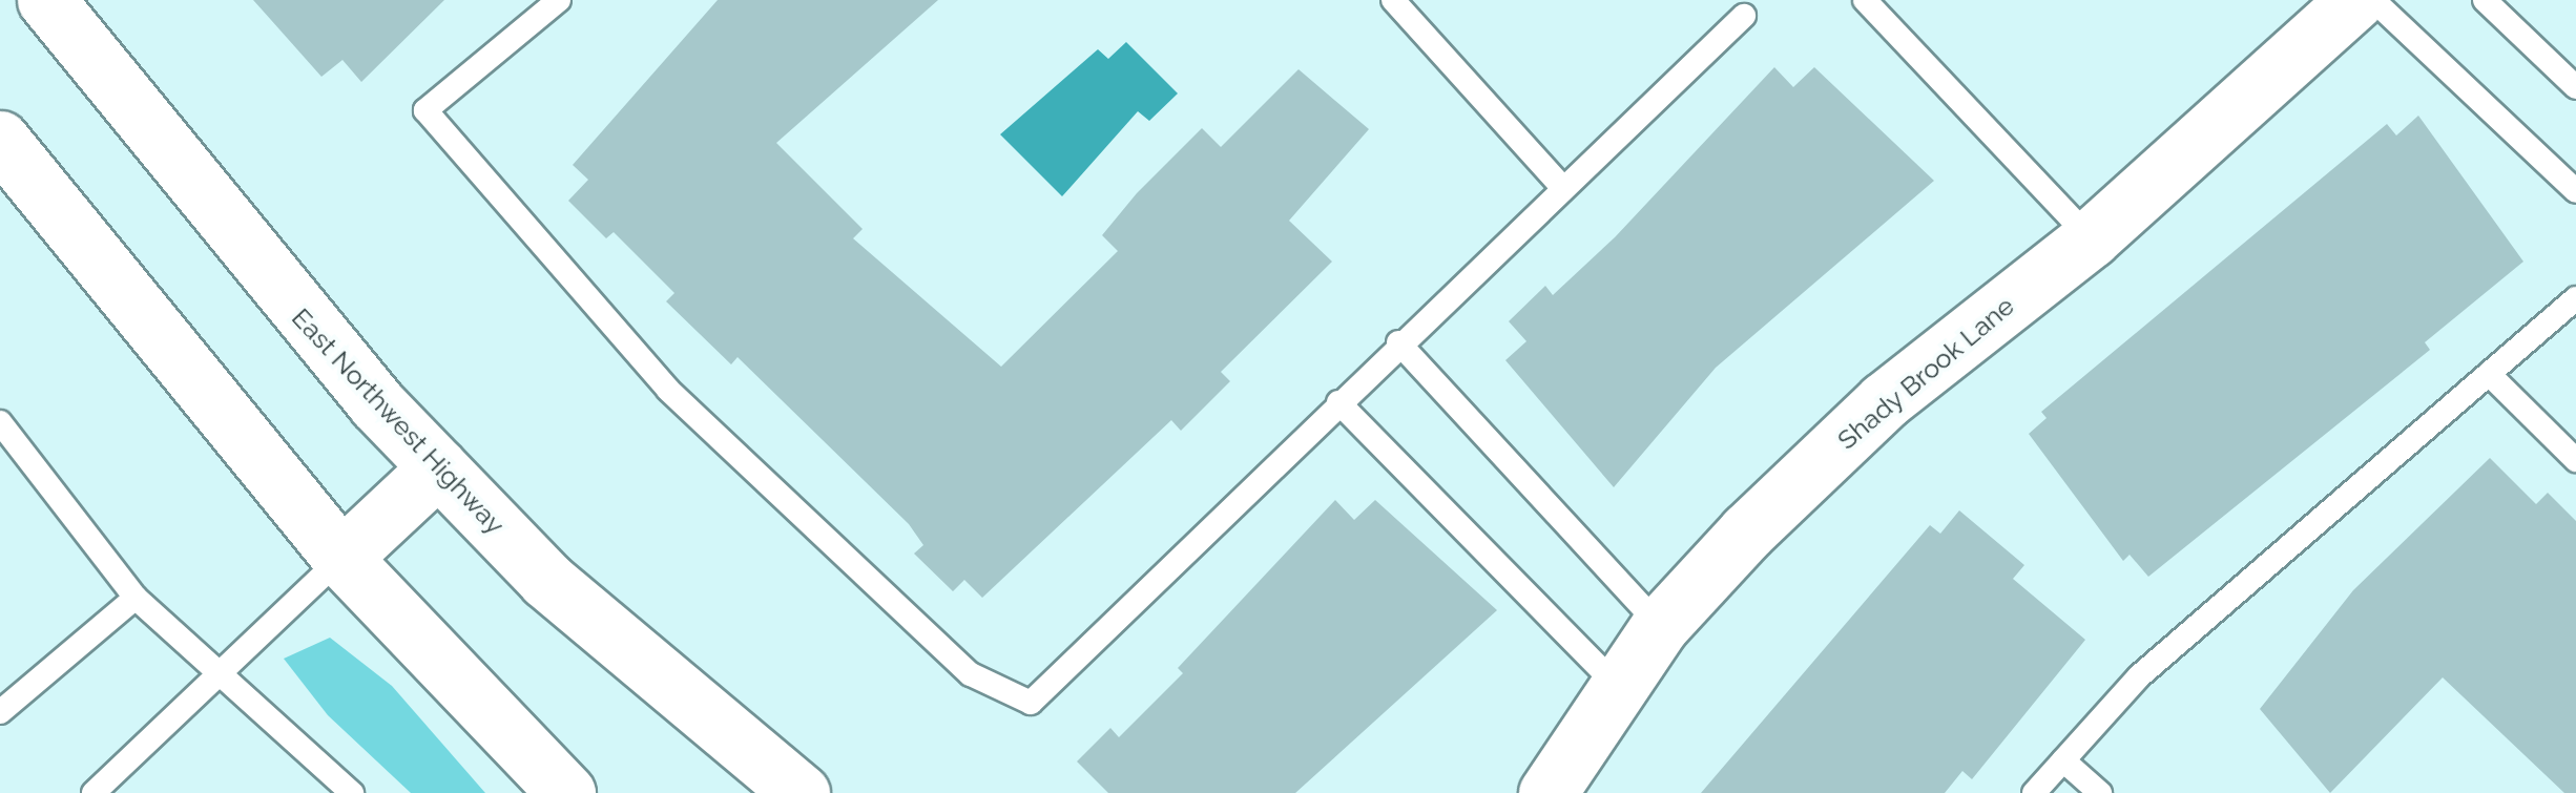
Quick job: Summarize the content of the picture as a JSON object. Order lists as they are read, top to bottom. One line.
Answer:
{"streets":{"main road":["Shady Brook Lane","East Northwest Highway"]}}
